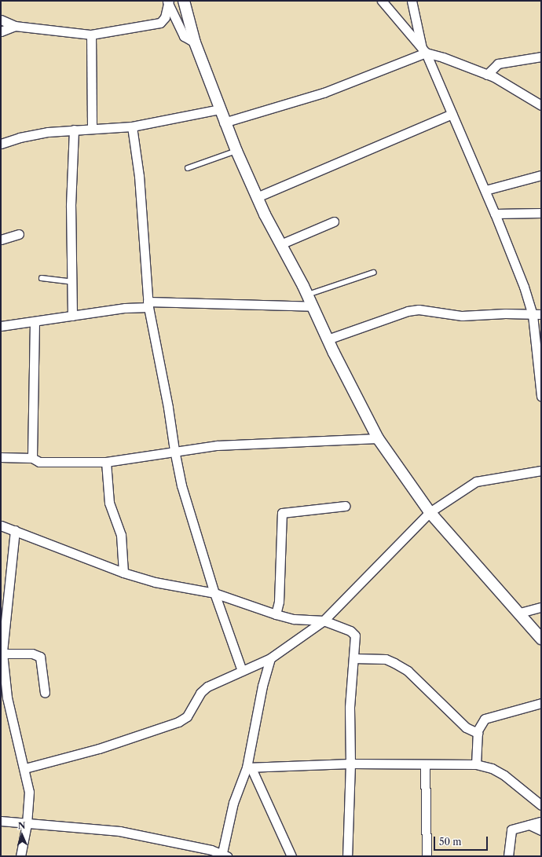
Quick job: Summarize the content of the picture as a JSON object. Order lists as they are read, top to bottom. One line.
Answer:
{"scale_bar":"50 m","north":"top"}
